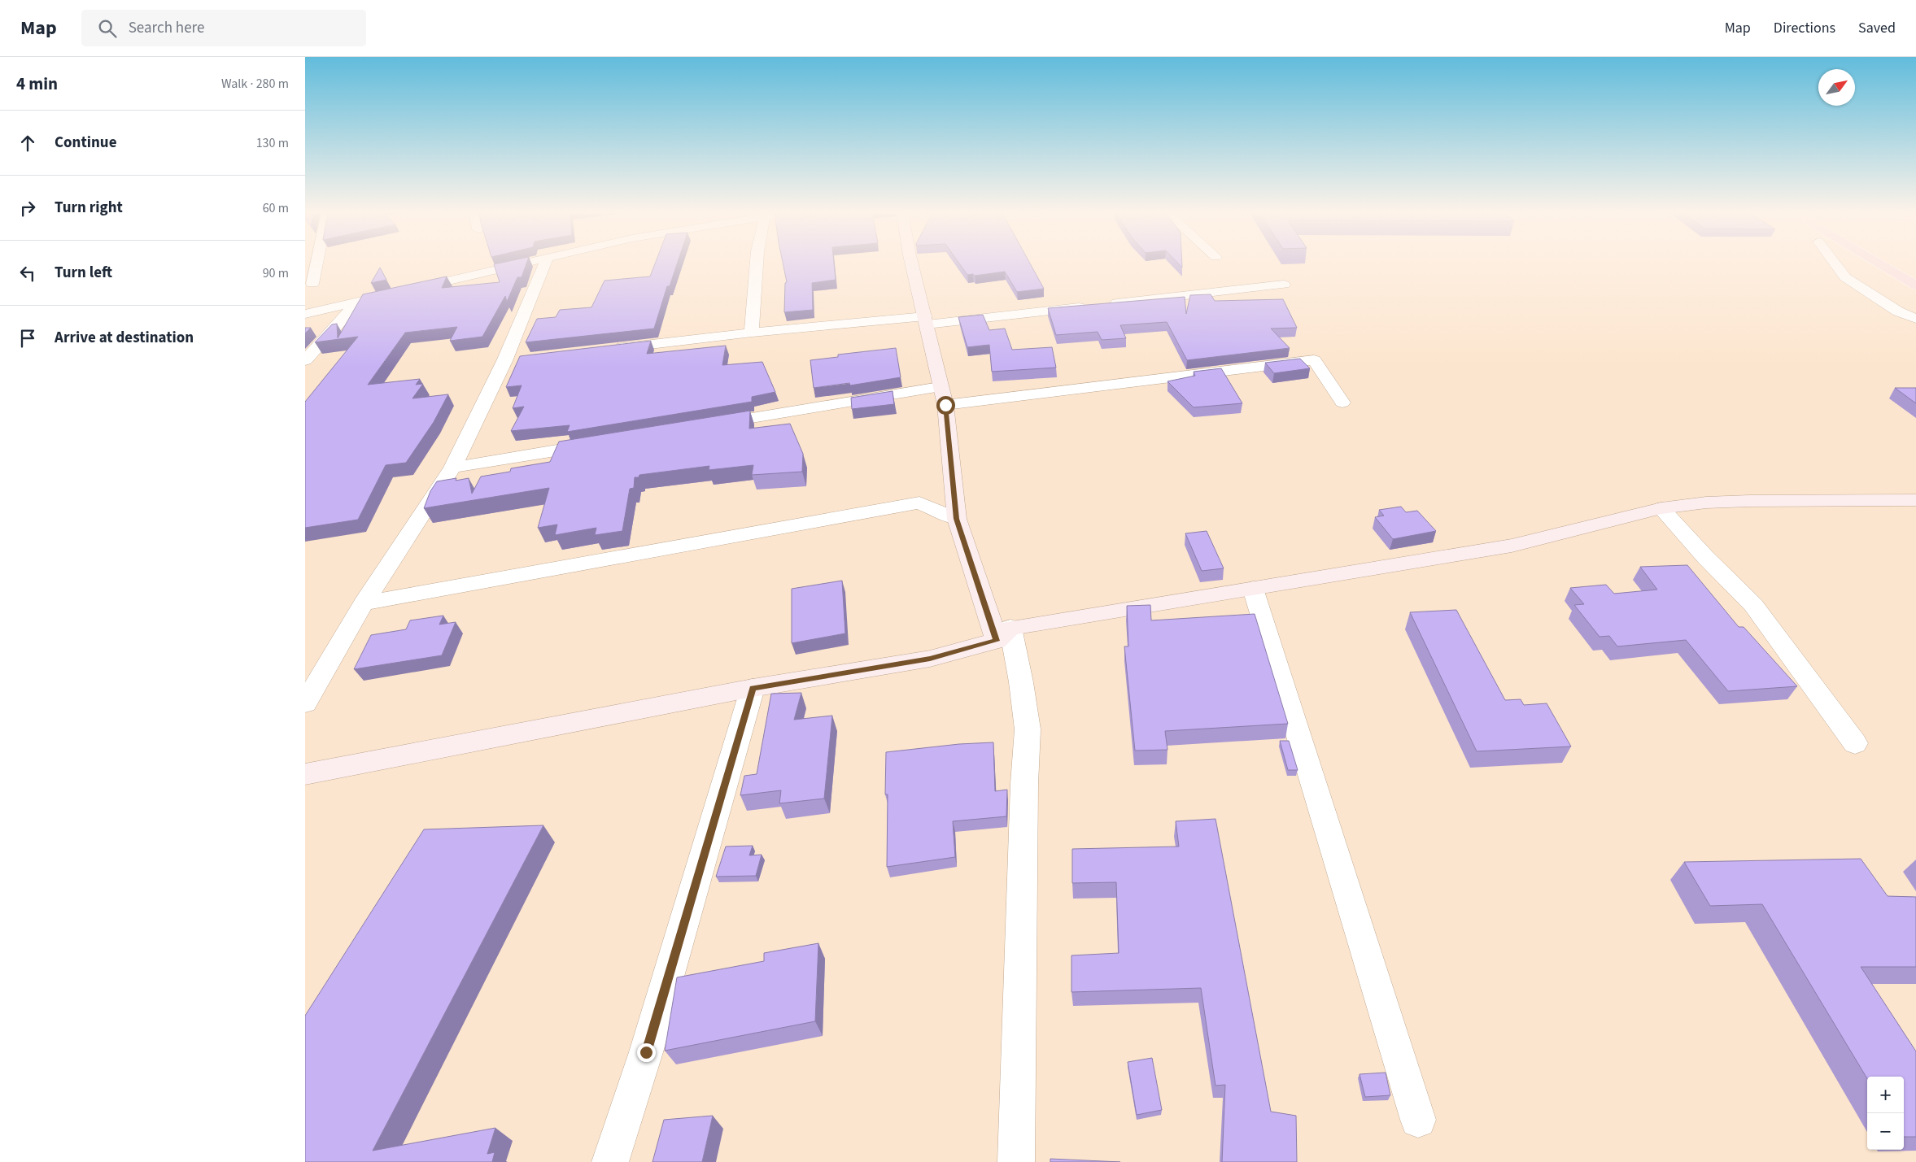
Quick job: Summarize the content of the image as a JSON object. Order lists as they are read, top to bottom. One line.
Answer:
{"north":"top right","page":{"header":"Map","search":"Search here","nav":["Map","Directions","Saved"],"heading":["4 min","Walk · 280 m"],"list":[["Continue","130 m"],["Turn right","60 m"],["Turn left","90 m"],"Arrive at destination"],"map_buttons":["+","−"]}}
